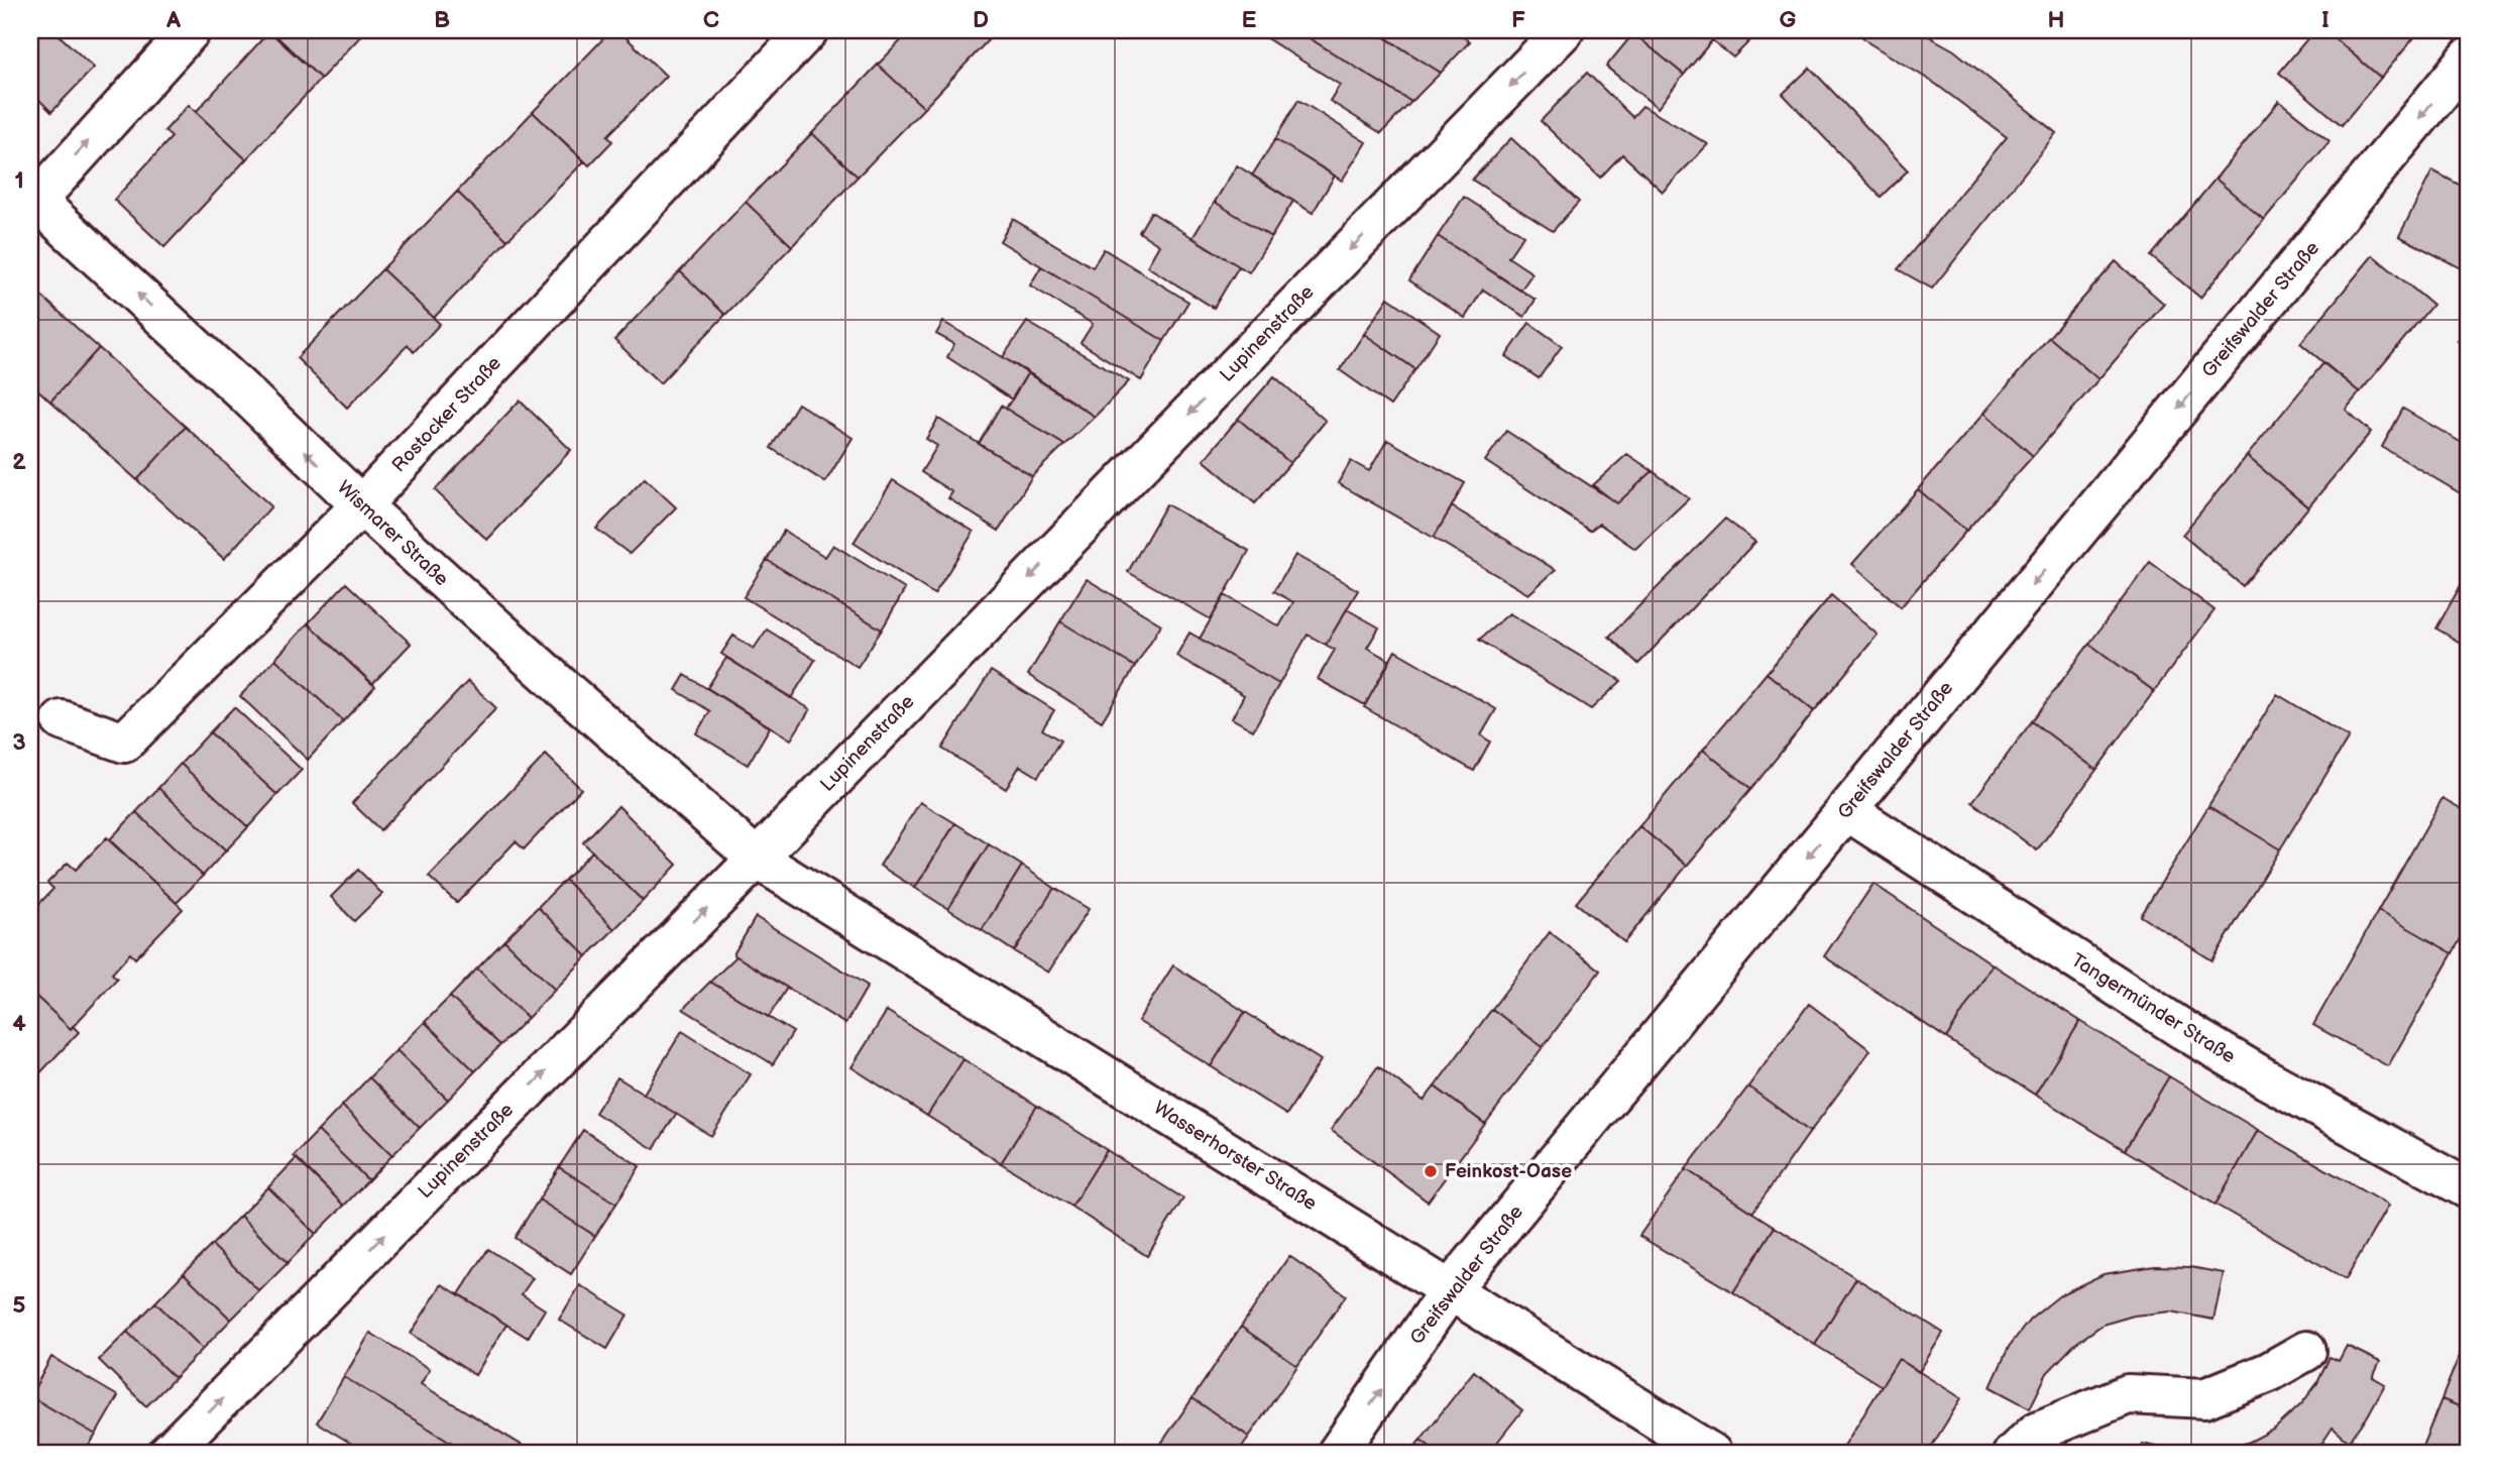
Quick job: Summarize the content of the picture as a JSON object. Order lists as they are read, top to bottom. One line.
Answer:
{"streets":{"street":["Greifswalder Straße","Lupinenstraße","Rostocker Straße","Wismarer Straße","Tangermünder Straße","Wasserhorster Straße"]},"crossings":[["Greifswalder Straße","Tangermünder Straße"],["Greifswalder Straße","Wasserhorster Straße"],["Lupinenstraße","Wismarer Straße"],["Lupinenstraße","Wasserhorster Straße"],["Rostocker Straße","Wismarer Straße"],["Wismarer Straße","Wasserhorster Straße"]],"places":["Feinkost-Oase"],"grid":{"columns":["A","B","C","D","E","F","G","H","I"],"rows":["1","2","3","4","5"]}}
